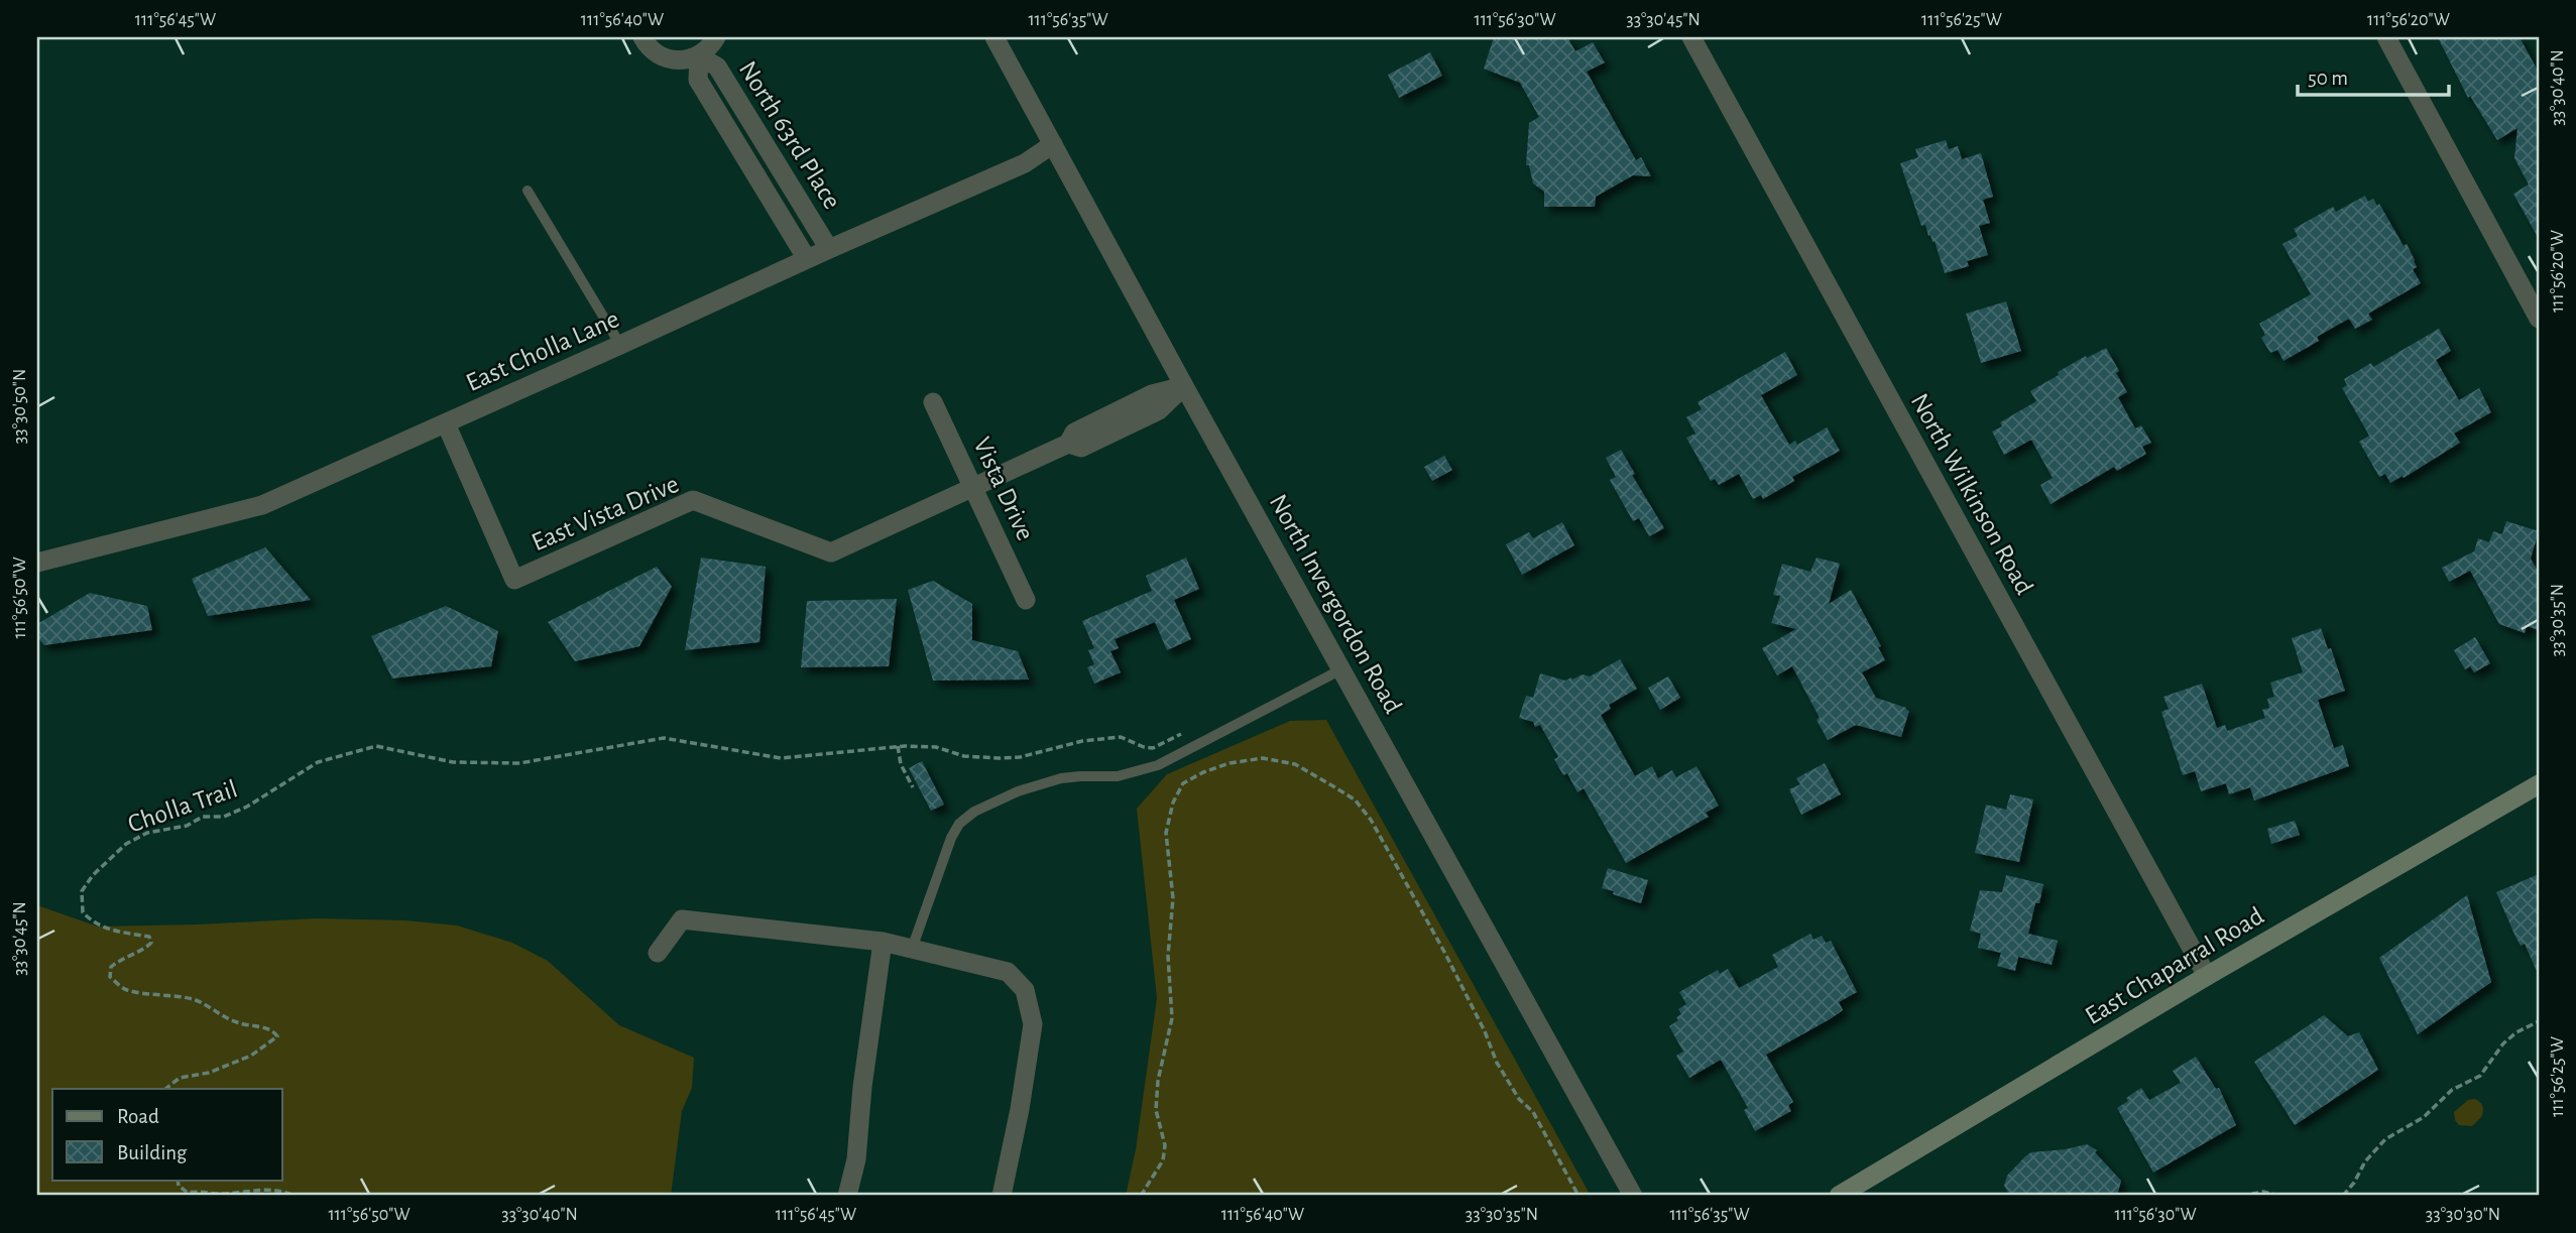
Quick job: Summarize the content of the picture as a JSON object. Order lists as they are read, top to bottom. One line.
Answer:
{"streets":{"main road":["East Chaparral Road"],"street":["North 63rd Place","East Cholla Lane","Vista Drive","North Wilkinson Road","East Vista Drive","North Invergordon Road"],"path":["Cholla Trail"]},"crossings":[["North 63rd Place","East Cholla Lane"],["East Cholla Lane","East Vista Drive"],["East Cholla Lane","North Invergordon Road"],["Vista Drive","East Vista Drive"],["North Wilkinson Road","East Chaparral Road"],["East Vista Drive","North Invergordon Road"]],"legend":["Road","Building"],"scale_bar":"50 m","coordinates":["111°56'45\"W","111°56'40\"W","111°56'35\"W","111°56'30\"W","33°30'45\"N","111°56'25\"W","111°56'20\"W","33°30'40\"N","33°30'50\"N","111°56'50\"W","33°30'35\"N","33°30'30\"N"]}
